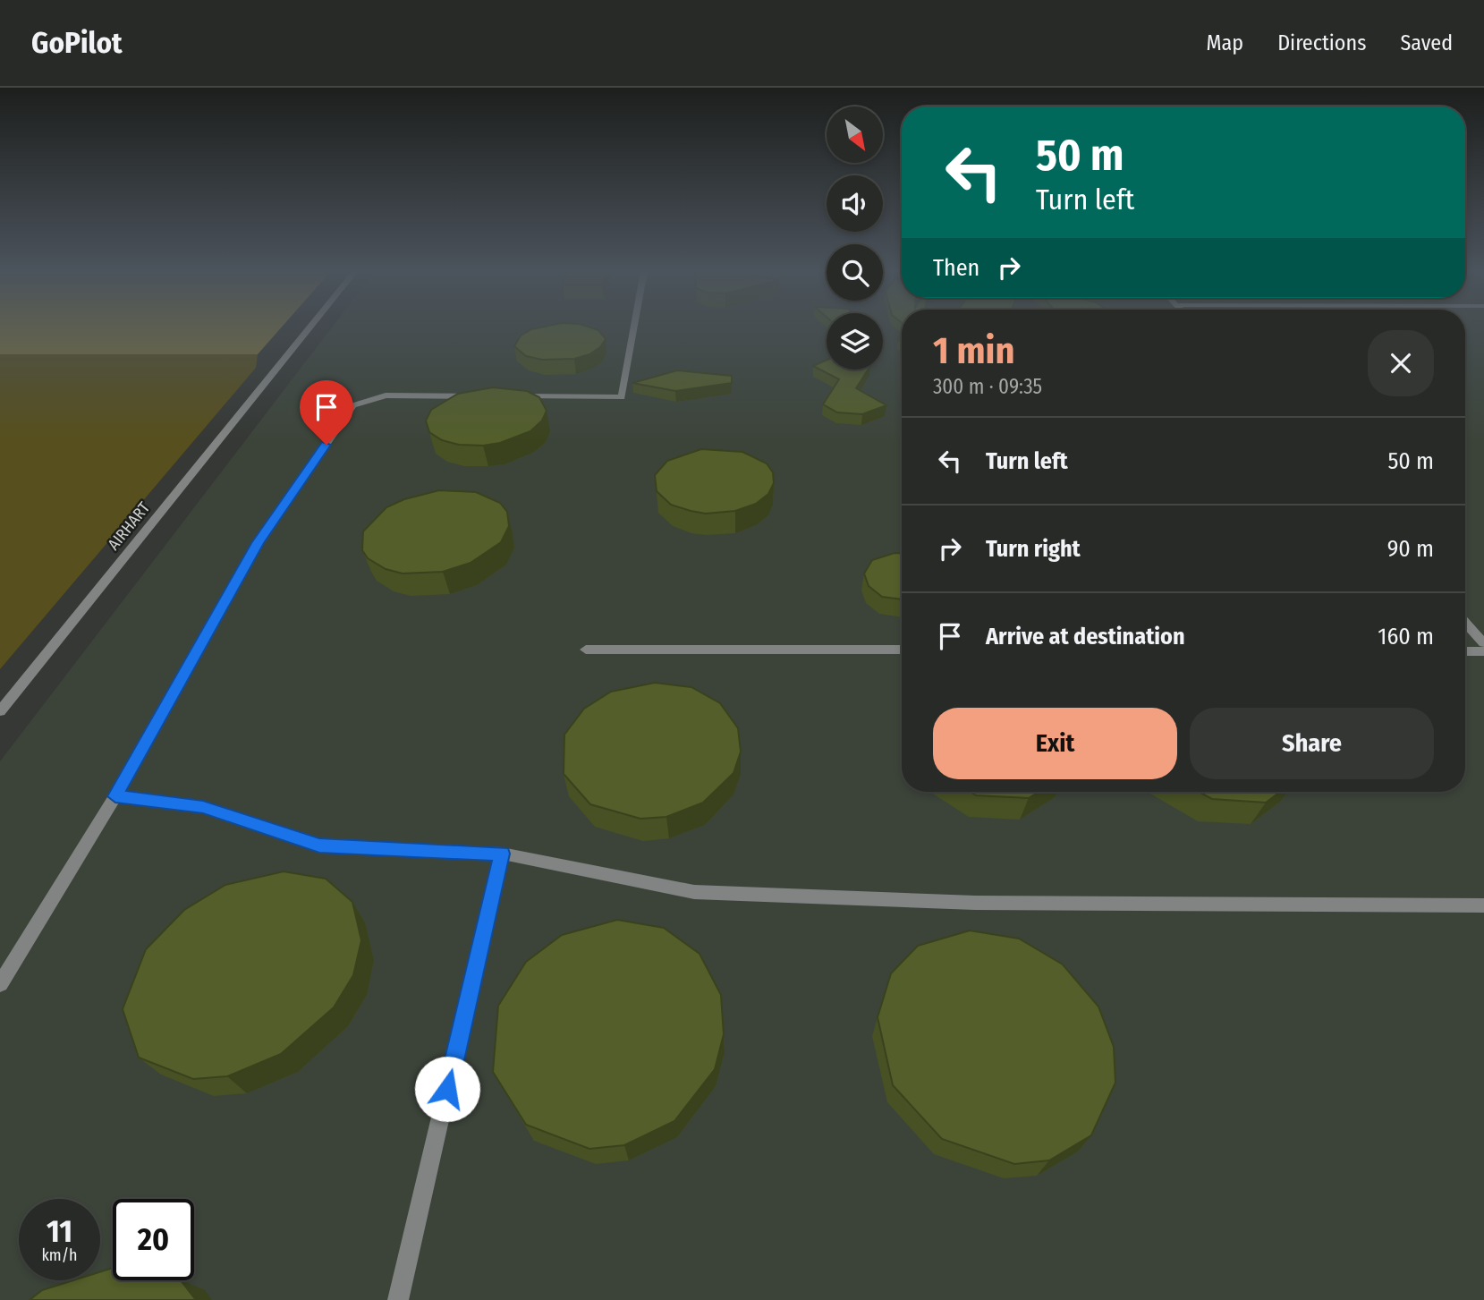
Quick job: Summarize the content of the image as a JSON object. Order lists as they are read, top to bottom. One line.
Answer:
{"streets":{"street":["AIRHART"]},"north":"bottom right","page":{"header":"GoPilot","nav":["Map","Directions","Saved"],"turn":["50 m","Turn left"],"then":"Then","heading":["1 min","300 m · 09:35"],"list":[{"name":"Turn left","value":"50 m"},{"name":"Turn right","value":"90 m"},{"name":"Arrive at destination","value":"160 m"}],"buttons":["Exit","Share"],"speed":"11 km/h","limit":"20"}}
